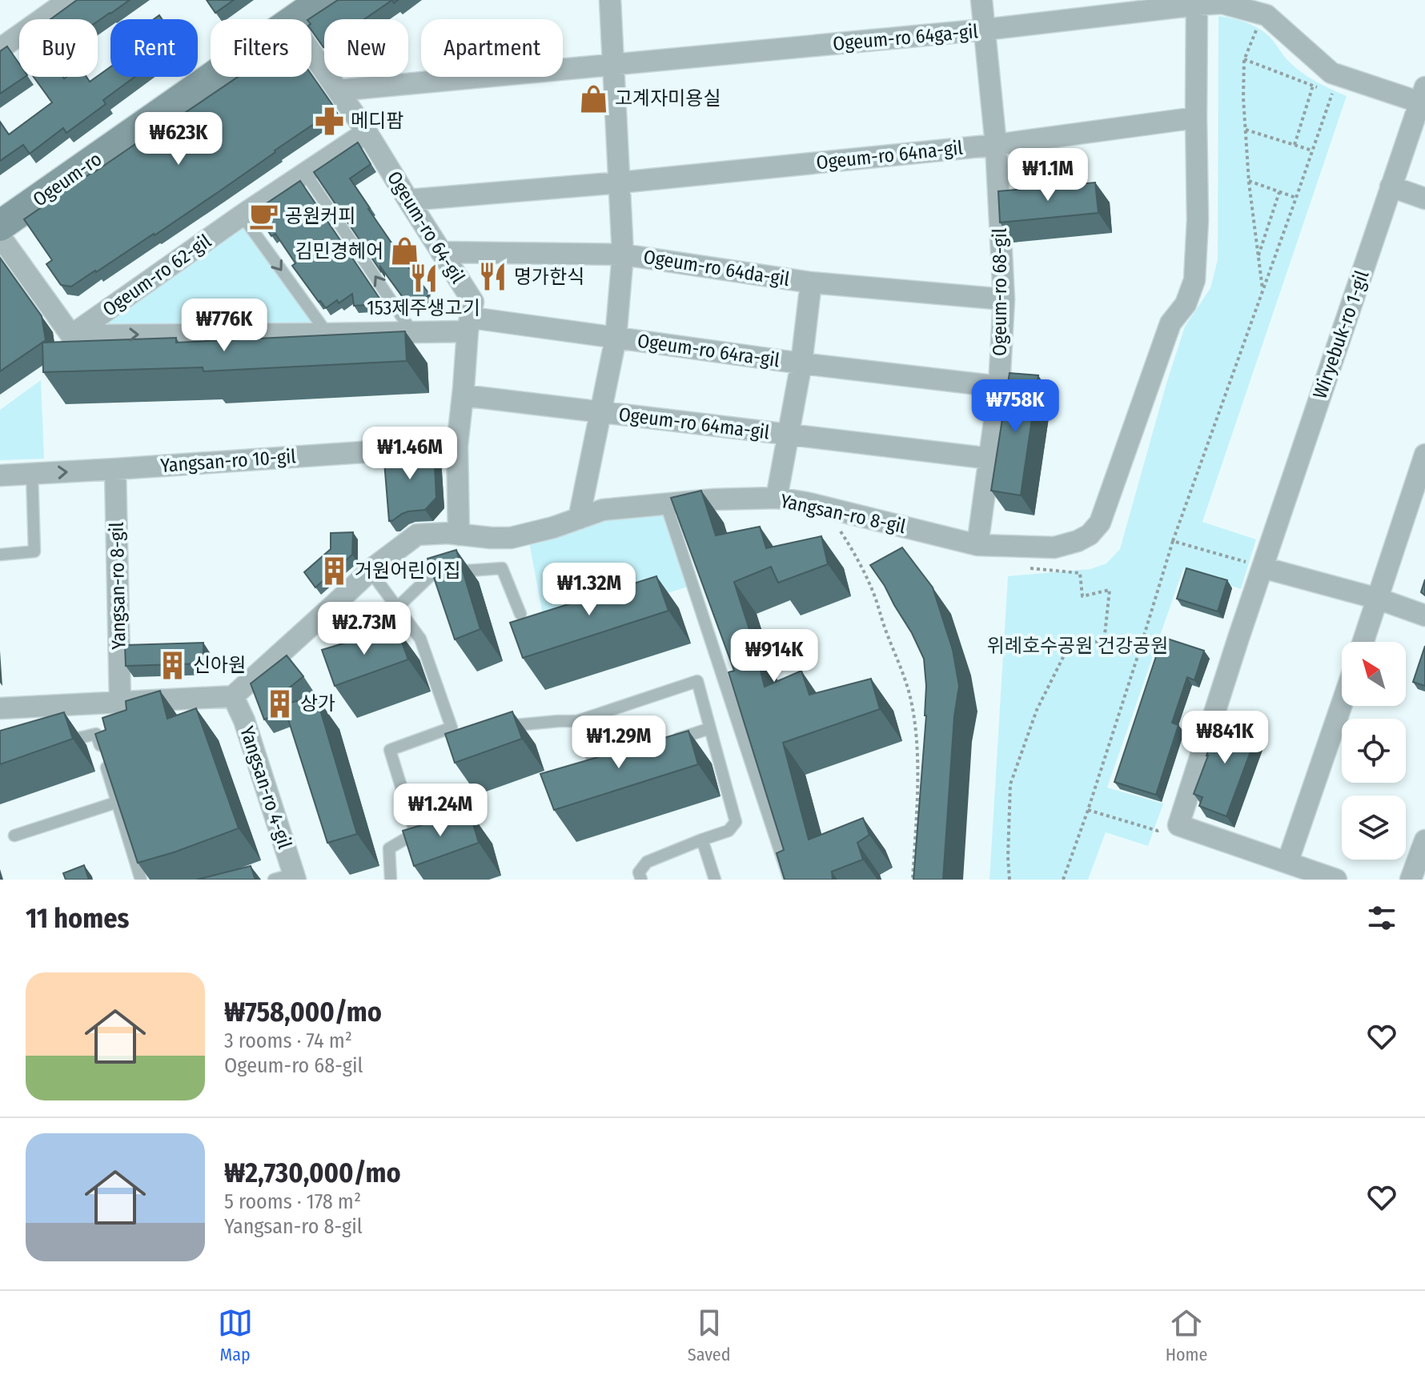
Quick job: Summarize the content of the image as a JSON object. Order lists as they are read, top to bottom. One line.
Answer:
{"streets":{"main road":["Ogeum-ro"],"street":["Ogeum-ro 64ga-gil","Ogeum-ro 64na-gil","Ogeum-ro 64-gil","Ogeum-ro 64da-gil","Ogeum-ro 62-gil","Ogeum-ro 68-gil","Wiryebuk-ro 1-gil","Ogeum-ro 64ra-gil","Ogeum-ro 64ma-gil","Yangsan-ro 10-gil","Yangsan-ro 8-gil","Yangsan-ro 4-gil"]},"crossings":[["Ogeum-ro 64ga-gil","Ogeum-ro 64-gil"],["Ogeum-ro 64ga-gil","Ogeum-ro 68-gil"],["Ogeum-ro 64ga-gil","Wiryebuk-ro 1-gil"],["Ogeum-ro 64ga-gil","Yangsan-ro 8-gil"],["Ogeum-ro 64na-gil","Ogeum-ro 64-gil"],["Ogeum-ro 64na-gil","Ogeum-ro 68-gil"],["Ogeum-ro 64na-gil","Yangsan-ro 8-gil"],["Ogeum-ro","Ogeum-ro 64-gil"],["Ogeum-ro 64-gil","Ogeum-ro 64da-gil"],["Ogeum-ro 64-gil","Ogeum-ro 62-gil"],["Ogeum-ro 64-gil","Ogeum-ro 64ra-gil"],["Ogeum-ro 64-gil","Ogeum-ro 64ma-gil"],["Ogeum-ro 64-gil","Yangsan-ro 10-gil"],["Ogeum-ro 64-gil","Yangsan-ro 8-gil"],["Ogeum-ro 64da-gil","Ogeum-ro 68-gil"],["Ogeum-ro 64da-gil","Ogeum-ro 64ra-gil"],["Ogeum-ro 62-gil","Ogeum-ro 64ra-gil"],["Ogeum-ro 68-gil","Ogeum-ro 64ra-gil"],["Ogeum-ro 68-gil","Ogeum-ro 64ma-gil"],["Ogeum-ro 68-gil","Yangsan-ro 8-gil"],["Ogeum-ro 64ra-gil","Ogeum-ro 64ma-gil"],["Ogeum-ro 64ma-gil","Yangsan-ro 8-gil"],["Yangsan-ro 10-gil","Yangsan-ro 8-gil"],["Yangsan-ro 8-gil","Yangsan-ro 4-gil"]],"parks":["위례호수공원 건강공원"],"places":{"shop":["고계자미용실","김민경헤어"],"pharmacy":["메디팜"],"cafe":["공원커피"],"restaurant":["명가한식","153제주생고기"],"building":["거원어린이집","신아원","상가"]},"north":"top left","page":{"chip":["Buy","Rent","Filters","New","Apartment"],"price":["₩623K","₩1.1M","₩776K","₩758K","₩1.46M","₩1.32M","₩2.73M","₩914K","₩841K","₩1.29M","₩1.24M"],"heading":"11 homes","list":[{"name":"₩758,000/mo","note":"3 rooms · 74 m² · Ogeum-ro 68-gil"},{"name":"₩2,730,000/mo","note":"5 rooms · 178 m² · Yangsan-ro 8-gil"}],"tabs":["Map","Saved","Home"]}}
